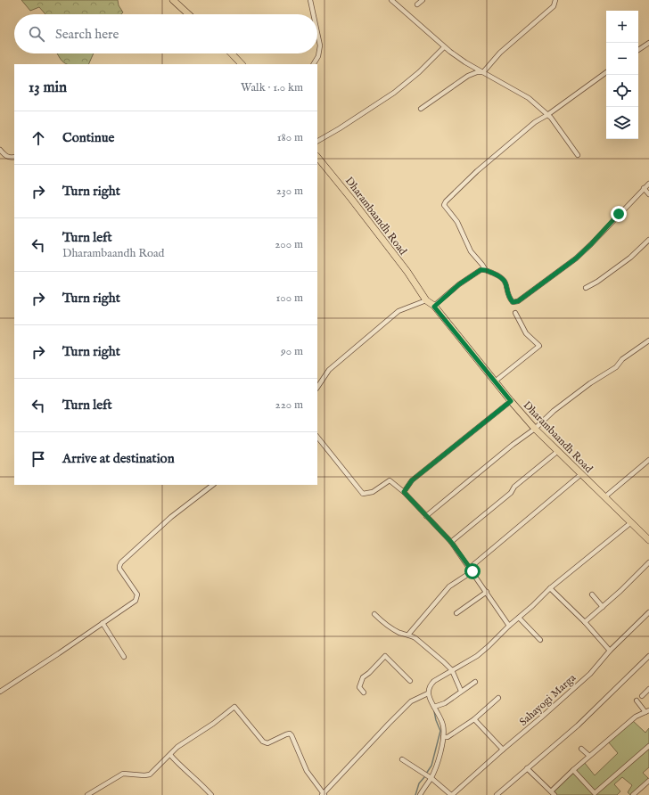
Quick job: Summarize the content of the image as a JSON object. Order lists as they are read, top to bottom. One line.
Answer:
{"streets":{"main road":["Dharambaandh Road"],"street":["Sahayogi Marga"]},"page":{"map_buttons":["+","−"],"search":"Search here","heading":["13 min","Walk · 1.0 km"],"list":[["Continue","180 m"],["Turn right","230 m"],["Turn left","Dharambaandh Road","200 m"],["Turn right","100 m"],["Turn right","90 m"],["Turn left","220 m"],"Arrive at destination"]}}
